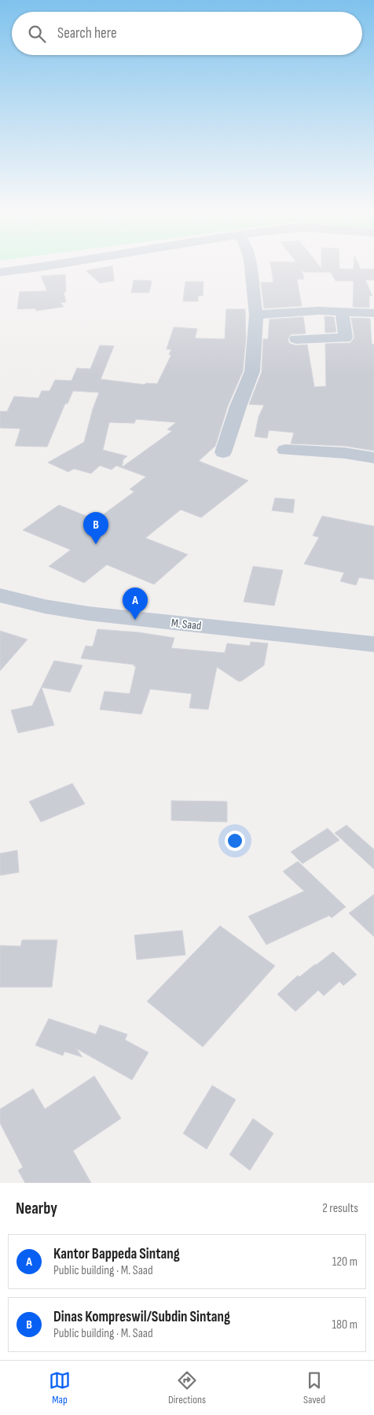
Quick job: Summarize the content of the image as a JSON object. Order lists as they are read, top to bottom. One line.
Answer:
{"streets":{"street":["M. Saad"]},"page":{"search":"Search here","pins":["B","A"],"heading":["Nearby","2 results"],"list":[{"mark":"A","name":"Kantor Bappeda Sintang","note":"Public building · M. Saad","value":"120 m"},{"mark":"B","name":"Dinas Kompreswil/Subdin Sintang","note":"Public building · M. Saad","value":"180 m"}],"nav":["Map","Directions","Saved"]}}
